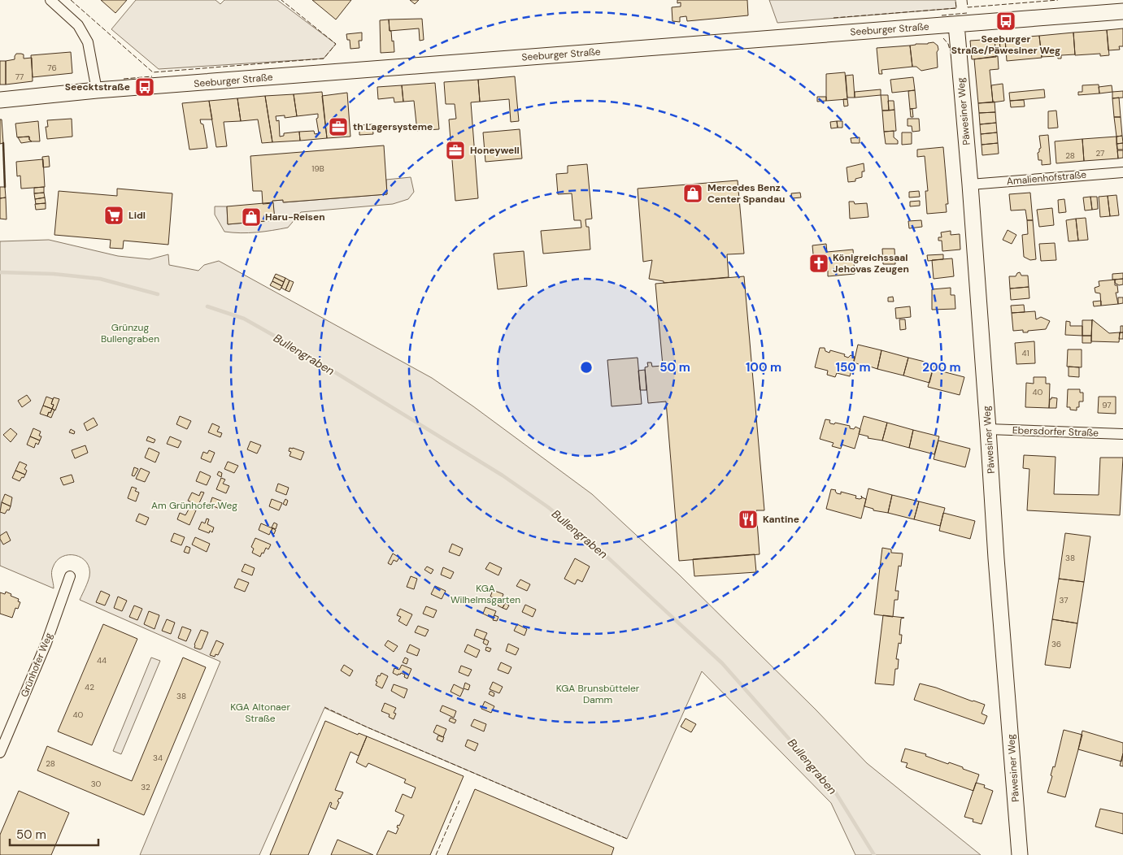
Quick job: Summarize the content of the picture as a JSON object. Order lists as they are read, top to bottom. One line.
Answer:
{"streets":{"street":["Seeburger Straße","Päwesiner Weg","Amalienhofstraße","Ebersdorfer Straße","Grünhofer Weg"]},"crossings":[["Seeburger Straße","Päwesiner Weg"],["Päwesiner Weg","Amalienhofstraße"],["Päwesiner Weg","Ebersdorfer Straße"]],"water":["Bullengraben"],"parks":["Grünzug Bullengraben","Am Grünhofer Weg","KGA Wilhelmsgarten","KGA Brunsbütteler Damm","KGA Altonaer Straße"],"places":{"bus stop":["Seeburger Straße/Päwesiner Weg","Seecktstraße"],"office":["th Lagersysteme","Honeywell"],"shop":["Mercedes Benz Center Spandau","Haru-Reisen"],"supermarket":["Lidl"],"church":["Königreichssaal Jehovas Zeugen"],"restaurant":["Kantine"]},"house_numbers":["76","77","27","28","19B","41","40","97","38","37","36","44","42","38","40","34","28","30","32"],"scale_bar":"50 m","rings":["50 m","100 m","150 m","200 m"]}
